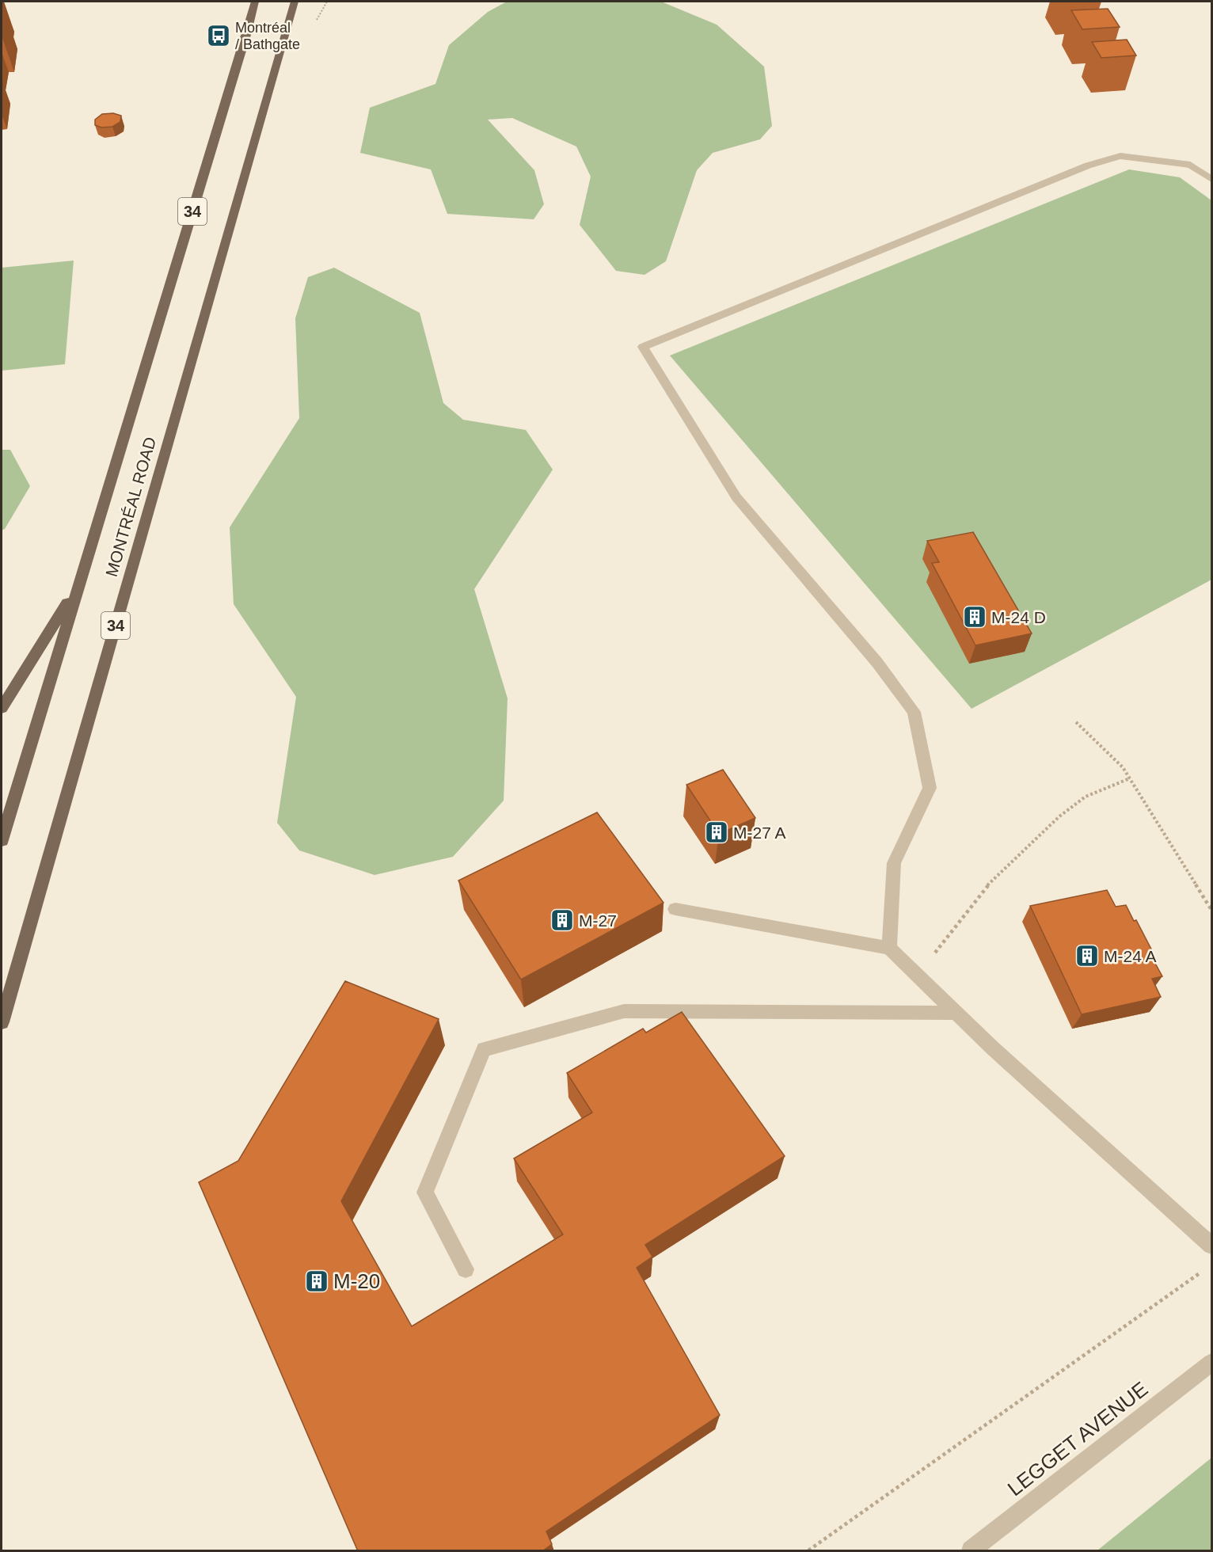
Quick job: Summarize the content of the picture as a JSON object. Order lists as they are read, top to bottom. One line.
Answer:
{"streets":{"main road":["34","MONTRÉAL ROAD"],"street":["LEGGET AVENUE"]},"places":{"bus stop":["Montréal / Bathgate"],"building":["M-24 D","M-27 A","M-27","M-24 A","M-20"]}}
